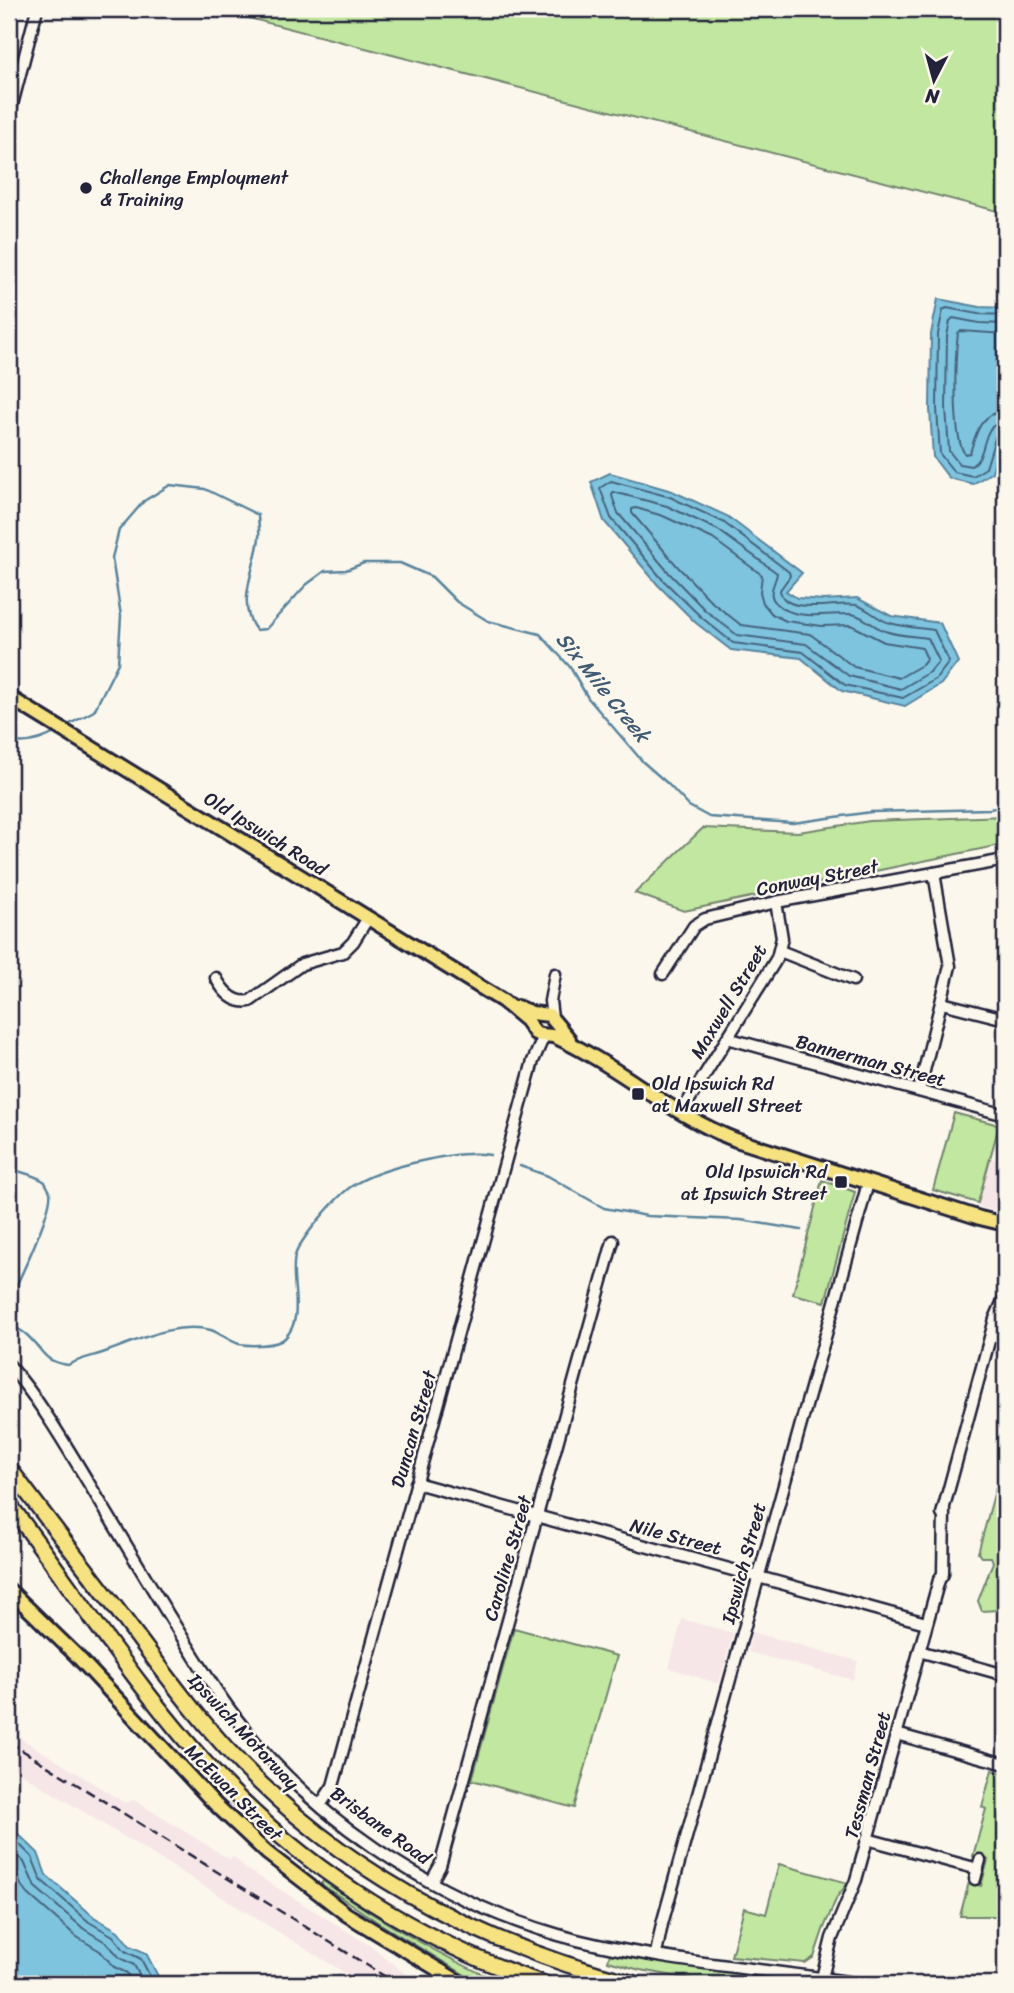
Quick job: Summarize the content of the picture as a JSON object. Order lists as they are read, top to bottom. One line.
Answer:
{"streets":{"highway":["Ipswich Motorway"],"main road":["Old Ipswich Road","McEwan Street"],"street":["Conway Street","Maxwell Street","Bannerman Street","Duncan Street","Nile Street","Caroline Street","Ipswich Street","Tessman Street","Brisbane Road"]},"crossings":[["Old Ipswich Road","Maxwell Street"],["Old Ipswich Road","Duncan Street"],["Old Ipswich Road","Ipswich Street"],["Conway Street","Maxwell Street"],["Maxwell Street","Bannerman Street"],["Duncan Street","Nile Street"],["Duncan Street","Brisbane Road"],["Nile Street","Caroline Street"],["Nile Street","Ipswich Street"],["Nile Street","Tessman Street"],["Caroline Street","Brisbane Road"],["Ipswich Street","Brisbane Road"],["Tessman Street","Brisbane Road"]],"water":["Six Mile Creek"],"places":{"other":["Challenge Employment & Training"],"transit":["Old Ipswich Rd at Maxwell Street","Old Ipswich Rd at Ipswich Street"]},"north":"bottom"}
